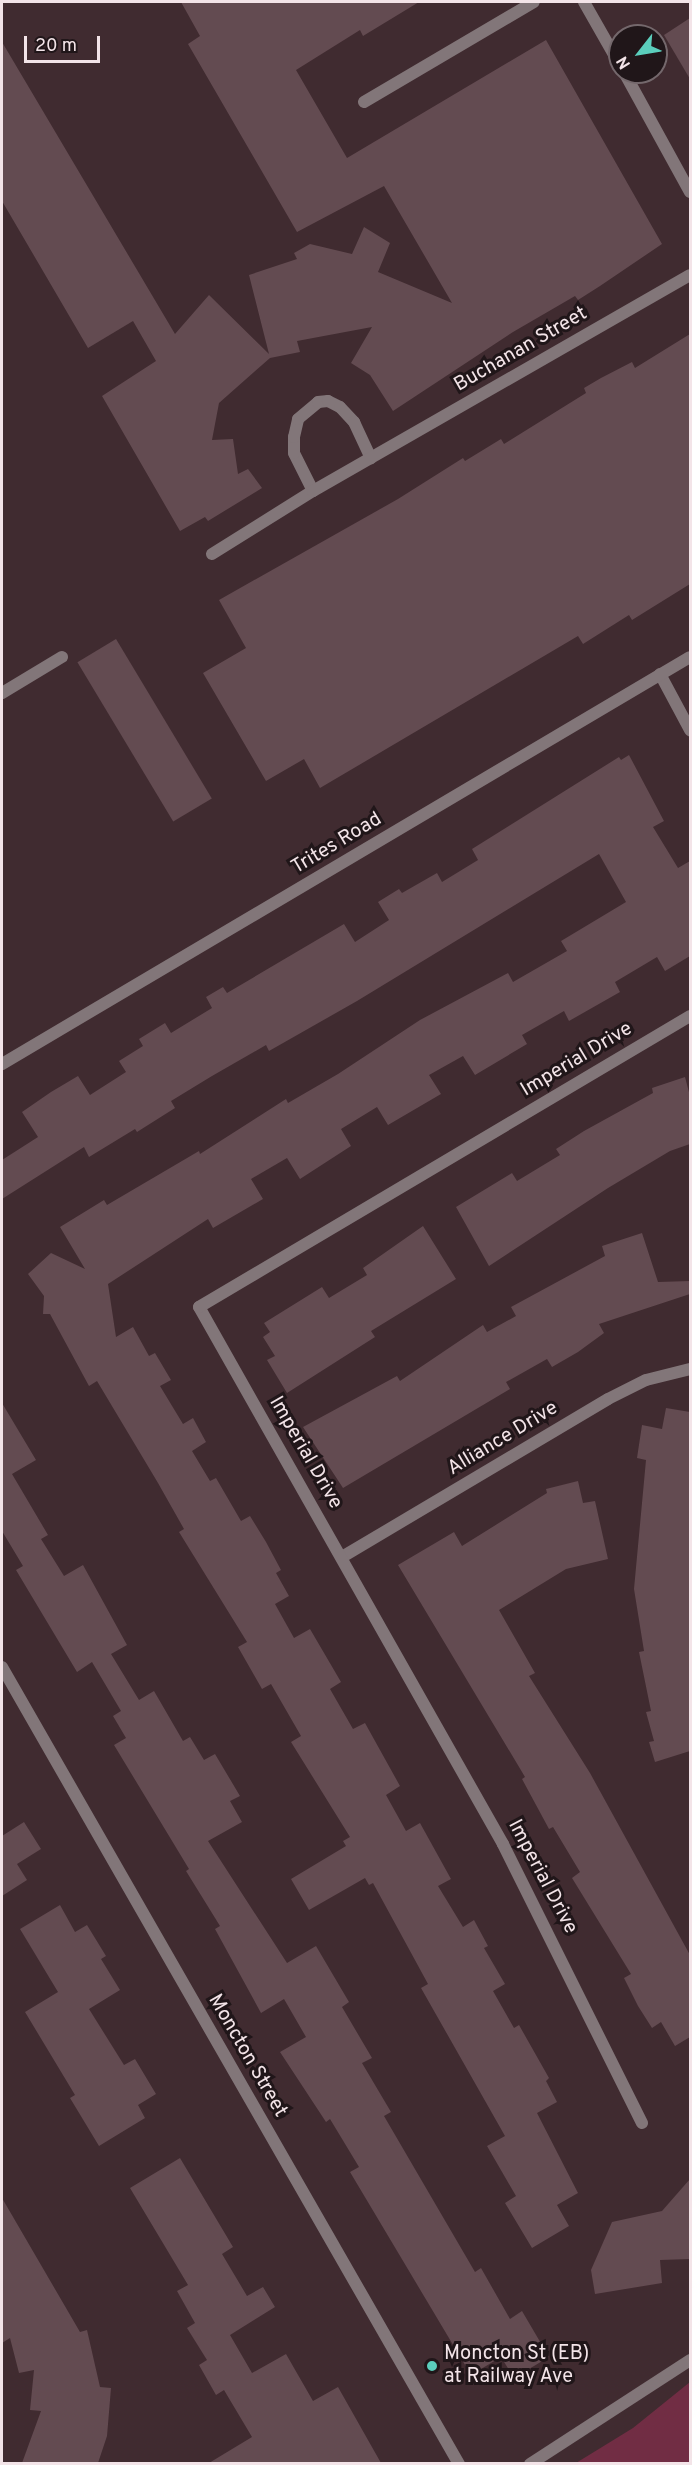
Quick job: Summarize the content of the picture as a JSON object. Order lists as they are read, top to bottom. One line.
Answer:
{"streets":{"street":["Buchanan Street","Trites Road","Imperial Drive","Alliance Drive","Moncton Street"]},"crossings":[["Imperial Drive","Alliance Drive"]],"places":["Moncton St (EB) at Railway Ave"],"scale_bar":"20 m","north":"bottom left"}
